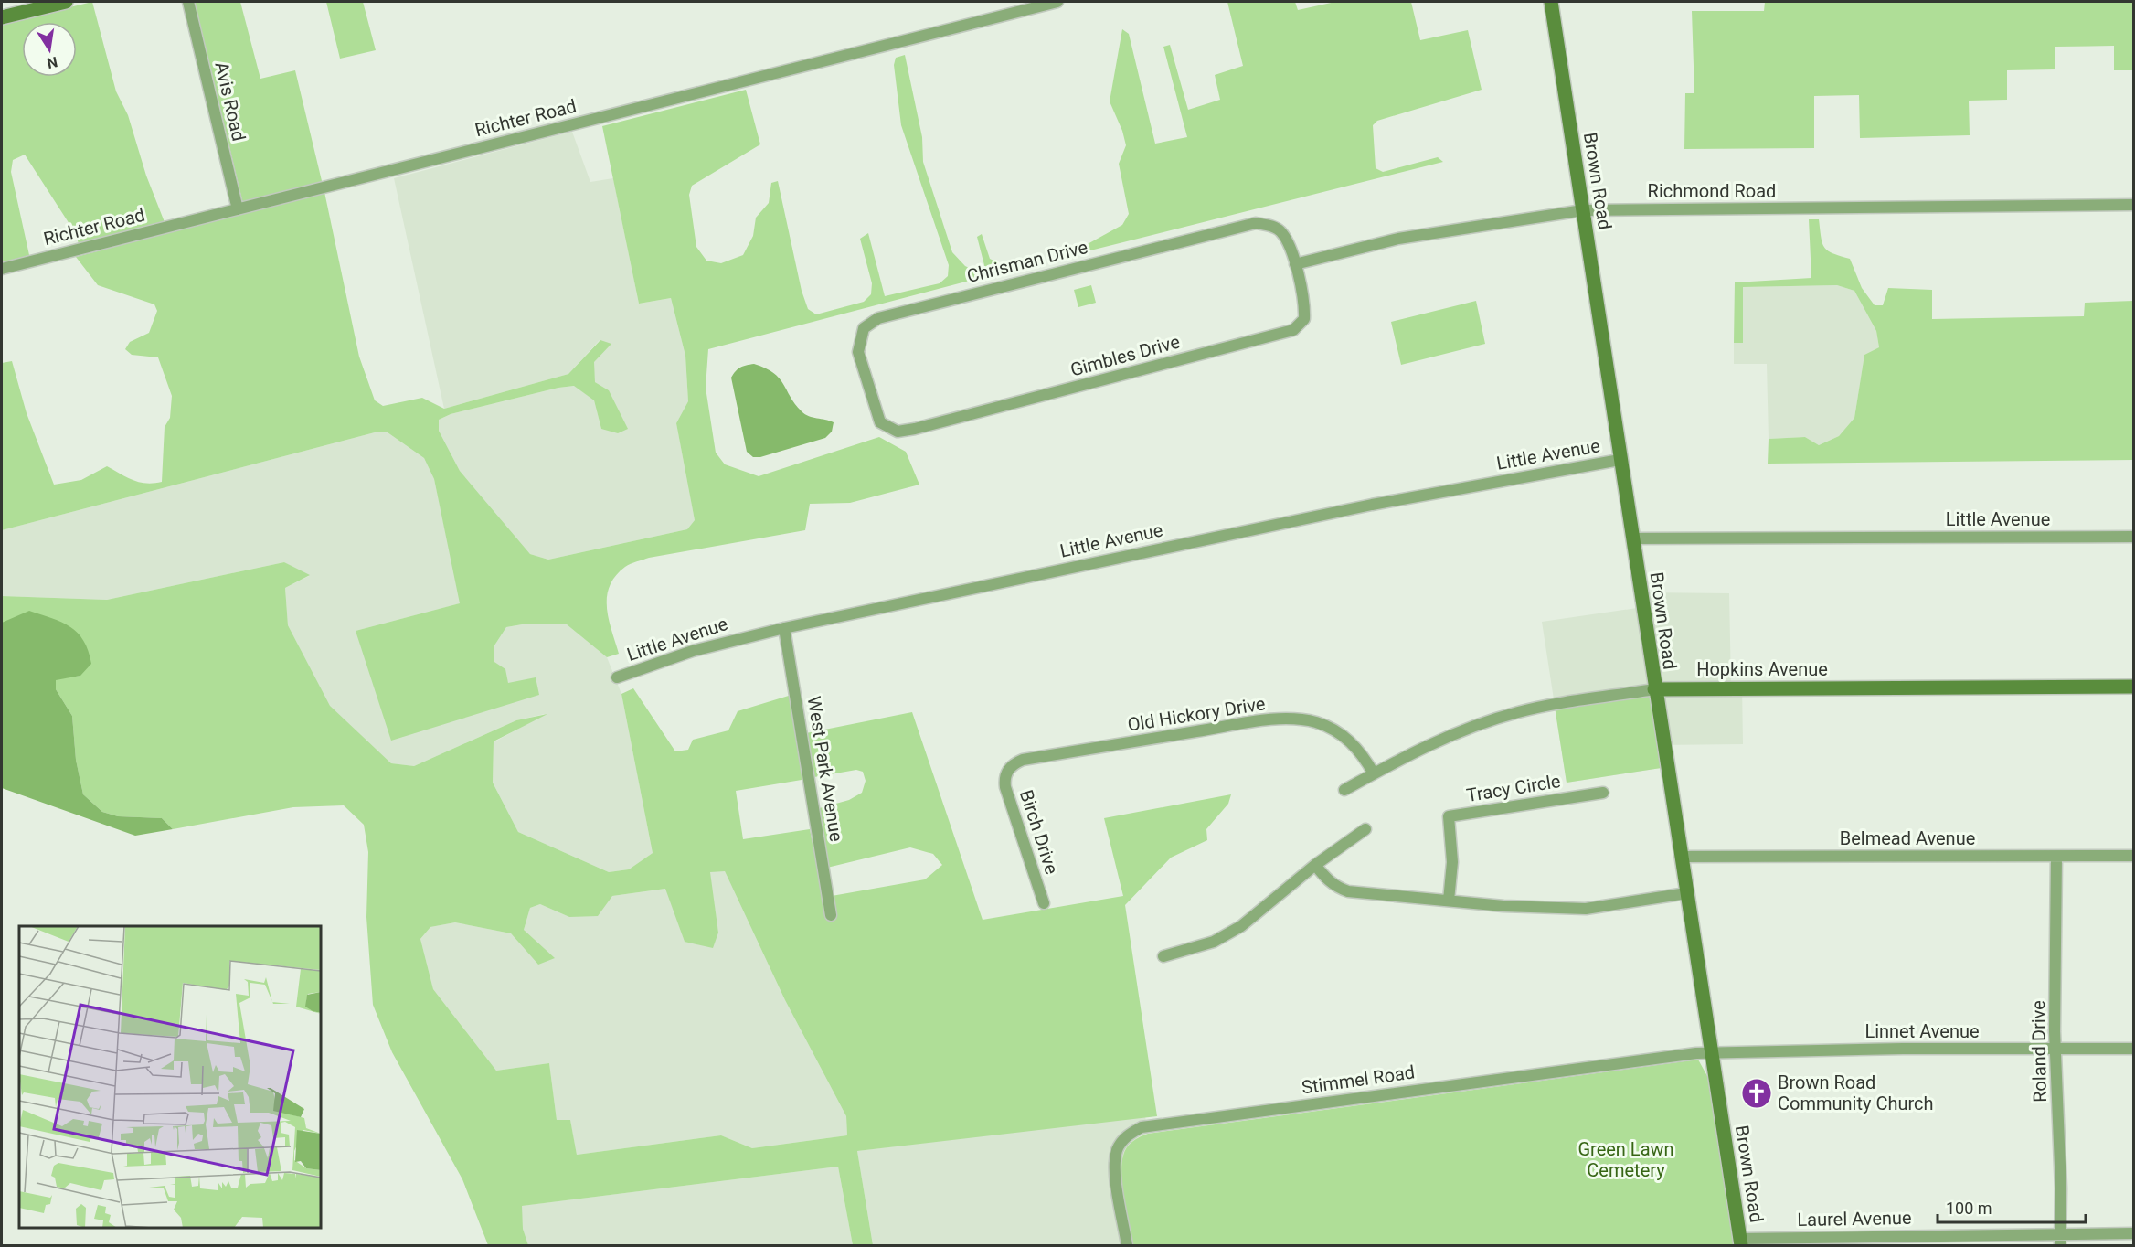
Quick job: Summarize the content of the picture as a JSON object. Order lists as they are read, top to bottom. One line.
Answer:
{"streets":{"main road":["Brown Road","Hopkins Avenue"],"street":["Avis Road","Richter Road","Richmond Road","Chrisman Drive","Gimbles Drive","Little Avenue","Old Hickory Drive","West Park Avenue","Tracy Circle","Birch Drive","Belmead Avenue","Linnet Avenue","Roland Drive","Stimmel Road","Laurel Avenue"]},"crossings":[["Avis Road","Richter Road"],["Brown Road","Richmond Road"],["Brown Road","Little Avenue"],["Brown Road","Hopkins Avenue"],["Brown Road","Belmead Avenue"],["Brown Road","Linnet Avenue"],["Brown Road","Stimmel Road"],["Brown Road","Laurel Avenue"],["Richmond Road","Chrisman Drive"],["Richmond Road","Gimbles Drive"],["Chrisman Drive","Gimbles Drive"],["Little Avenue","West Park Avenue"],["Hopkins Avenue","Old Hickory Drive"],["Old Hickory Drive","Birch Drive"],["Belmead Avenue","Roland Drive"],["Linnet Avenue","Roland Drive"],["Linnet Avenue","Stimmel Road"],["Roland Drive","Laurel Avenue"]],"parks":["Green Lawn Cemetery"],"places":{"church":["Brown Road Community Church"]},"scale_bar":"100 m","north":"bottom"}
